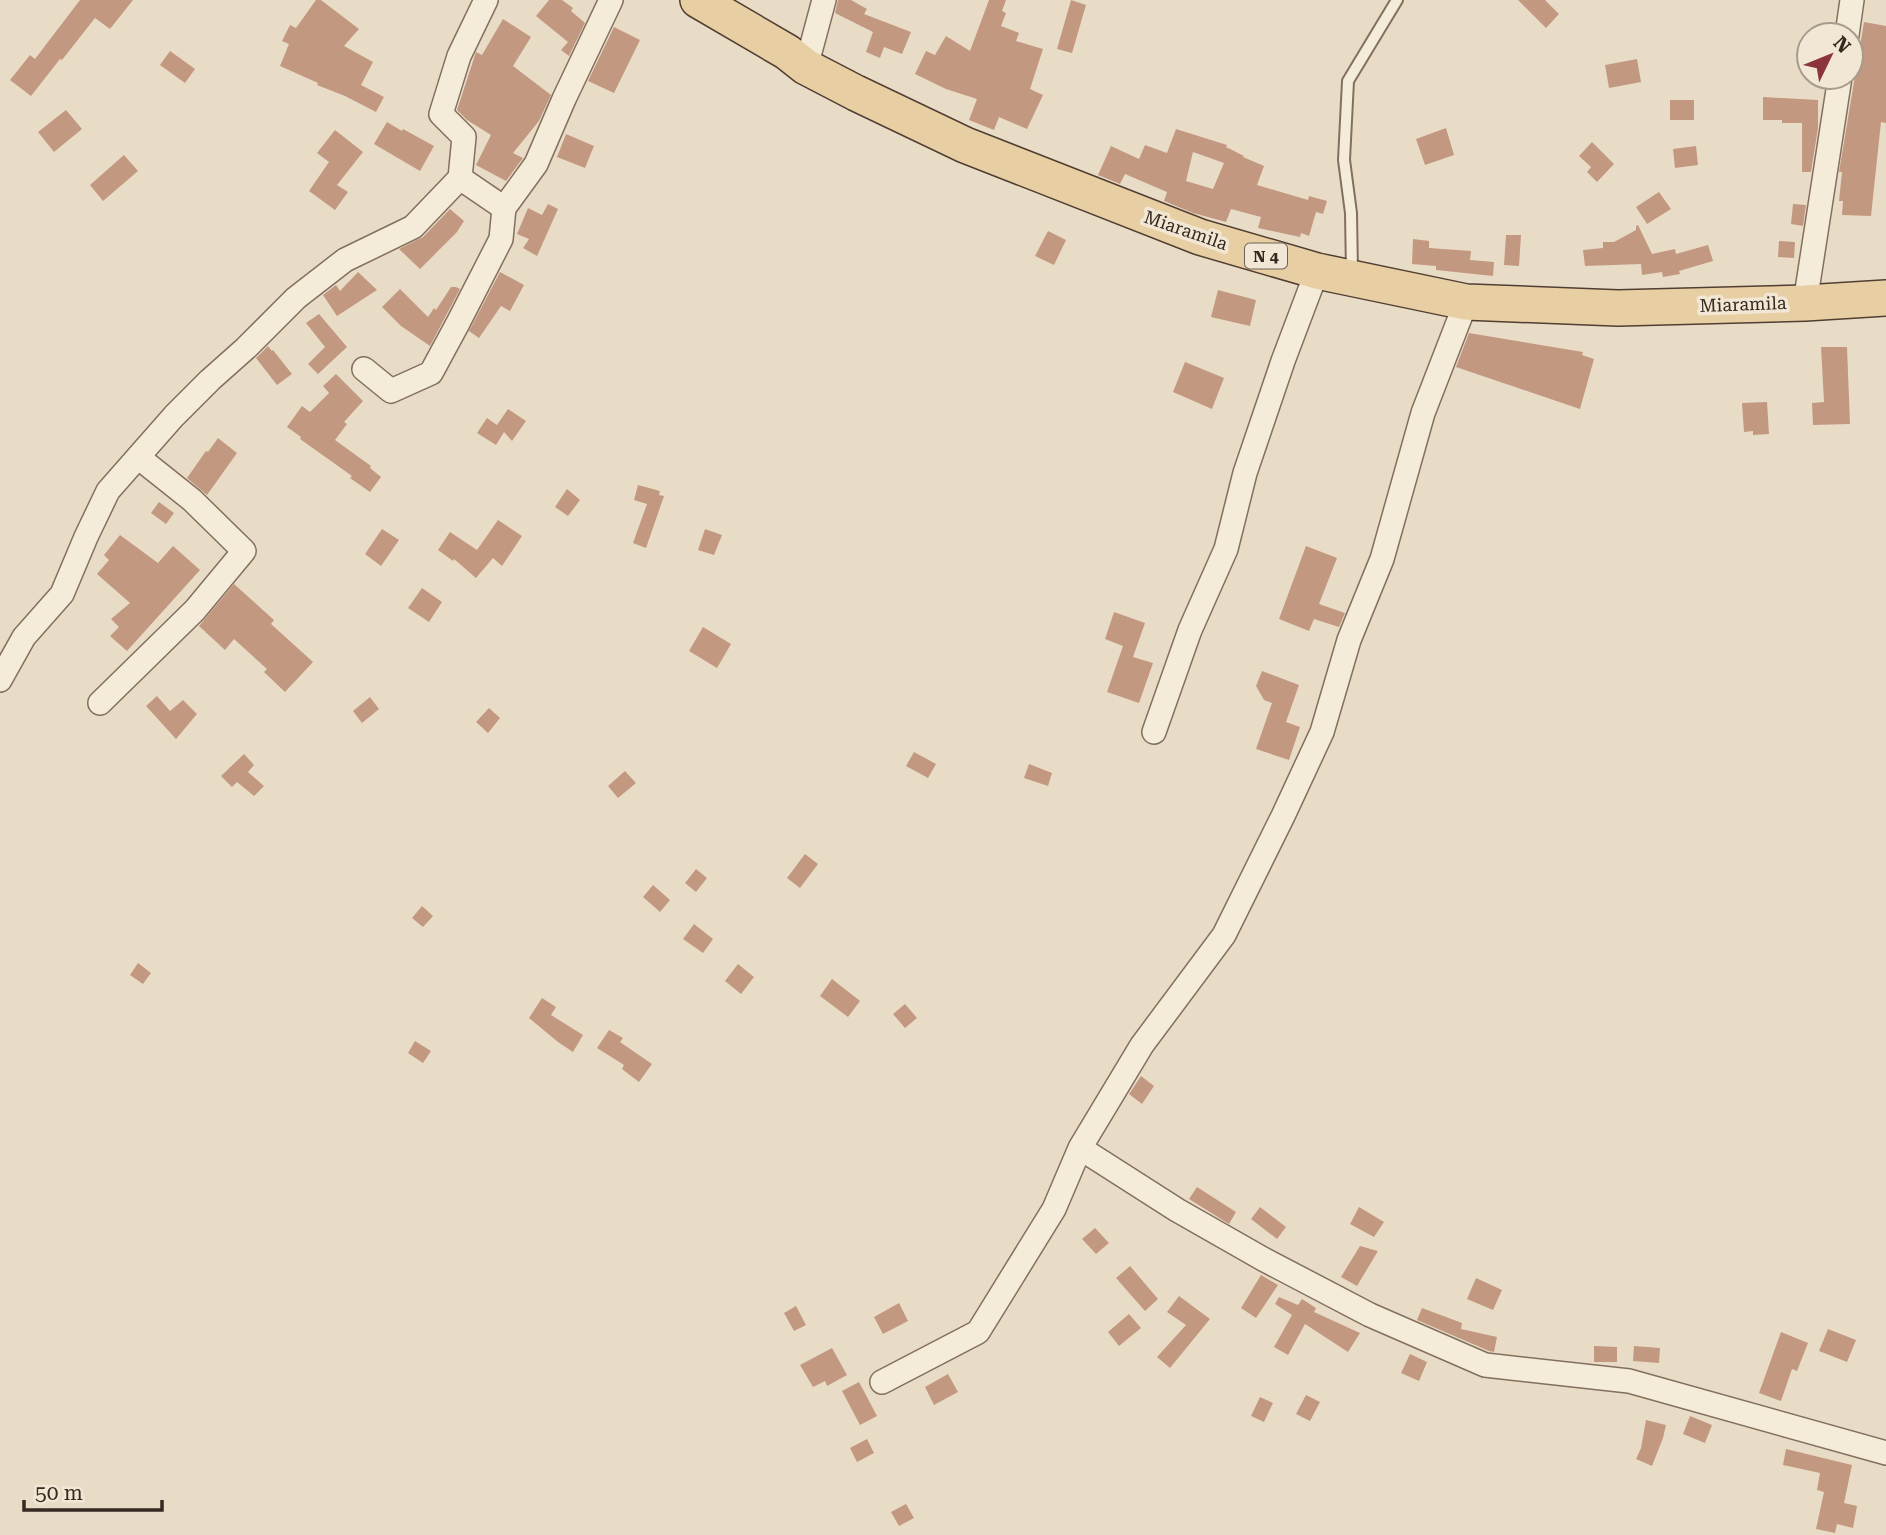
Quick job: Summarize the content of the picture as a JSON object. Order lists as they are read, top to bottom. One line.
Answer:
{"streets":{"main road":["Miaramila","N 4"]},"scale_bar":"50 m","north":"top right"}
